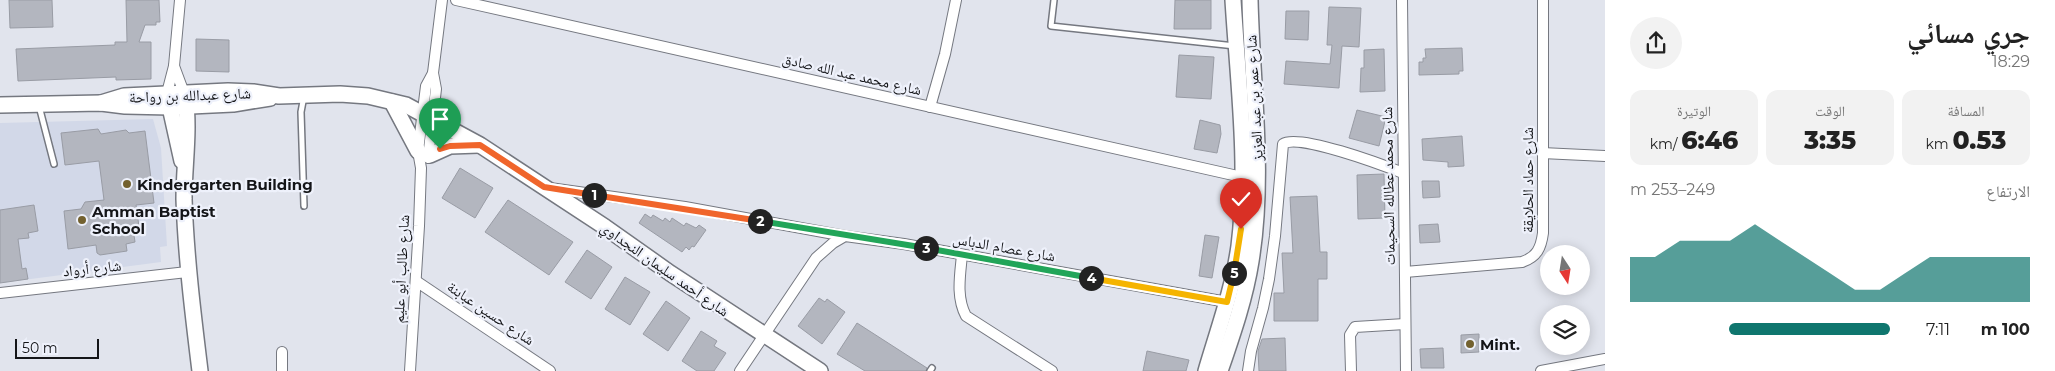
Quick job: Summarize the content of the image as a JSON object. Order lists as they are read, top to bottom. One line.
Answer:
{"streets":{"street":["شارع محمد عبد الله صادق","شارع عبدالله بن رواحة","شارع عمر بن عبد العزيز","شارع حماد الحلايقة","شارع محمد عطالله السحيمات","شارع عصام الدباس","شارع أرواد","شارع طالب أبو عليم","شارع أحمد سليمان النجداوي","شارع حسين عبابنة"]},"crossings":[["شارع محمد عبد الله صادق","شارع عمر بن عبد العزيز"],["شارع عبدالله بن رواحة","شارع طالب أبو عليم"],["شارع عبدالله بن رواحة","شارع أحمد سليمان النجداوي"],["شارع عمر بن عبد العزيز","شارع عصام الدباس"],["شارع حماد الحلايقة","شارع محمد عطالله السحيمات"],["شارع عصام الدباس","شارع أحمد سليمان النجداوي"],["شارع طالب أبو عليم","شارع أحمد سليمان النجداوي"],["شارع طالب أبو عليم","شارع حسين عبابنة"]],"places":["Kindergarten Building","Amman Baptist School","Mint."],"scale_bar":"50 m","north":"bottom","page":{"heading":["جري مسائي","18:29"],"stats":[["المسافة","0.53 km"],["الوقت","3:35"],["الوتيرة","6:46 /km"]],"chart":["الارتفاع","249–253 m"],"pins":["1","2","3","5","4"],"list":[{"name":"100 m","note":"7:11"}],"scale":"50 m"}}
